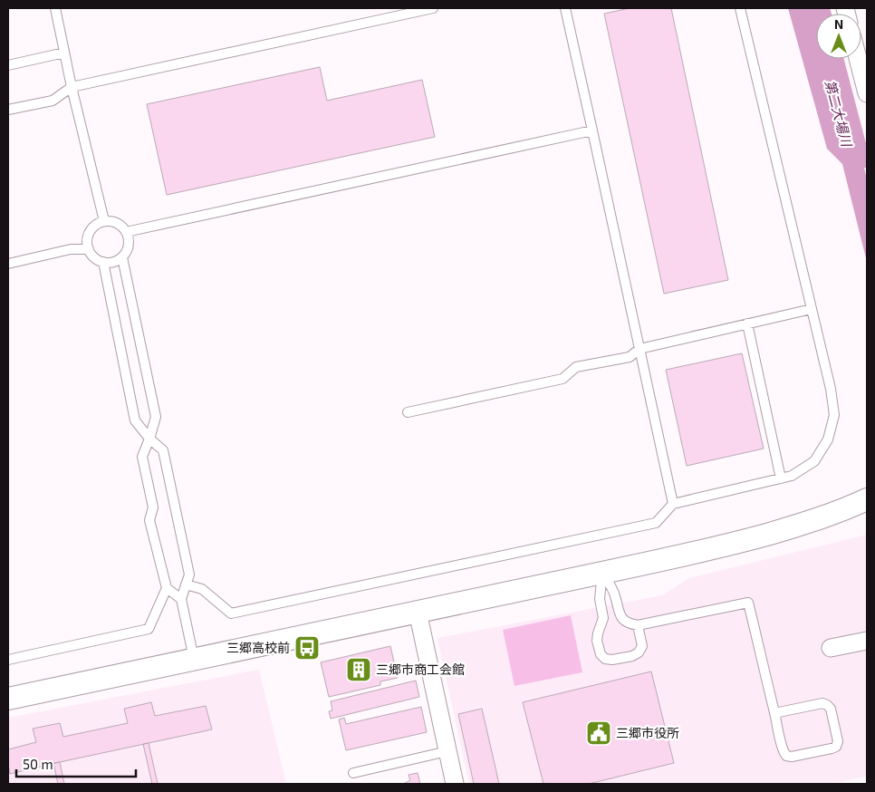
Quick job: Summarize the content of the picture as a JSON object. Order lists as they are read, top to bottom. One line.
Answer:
{"water":["第二大場川"],"places":{"bus stop":["三郷高校前"],"building":["三郷市商工会館"],"public building":["三郷市役所"]},"scale_bar":"50 m","north":"top"}
